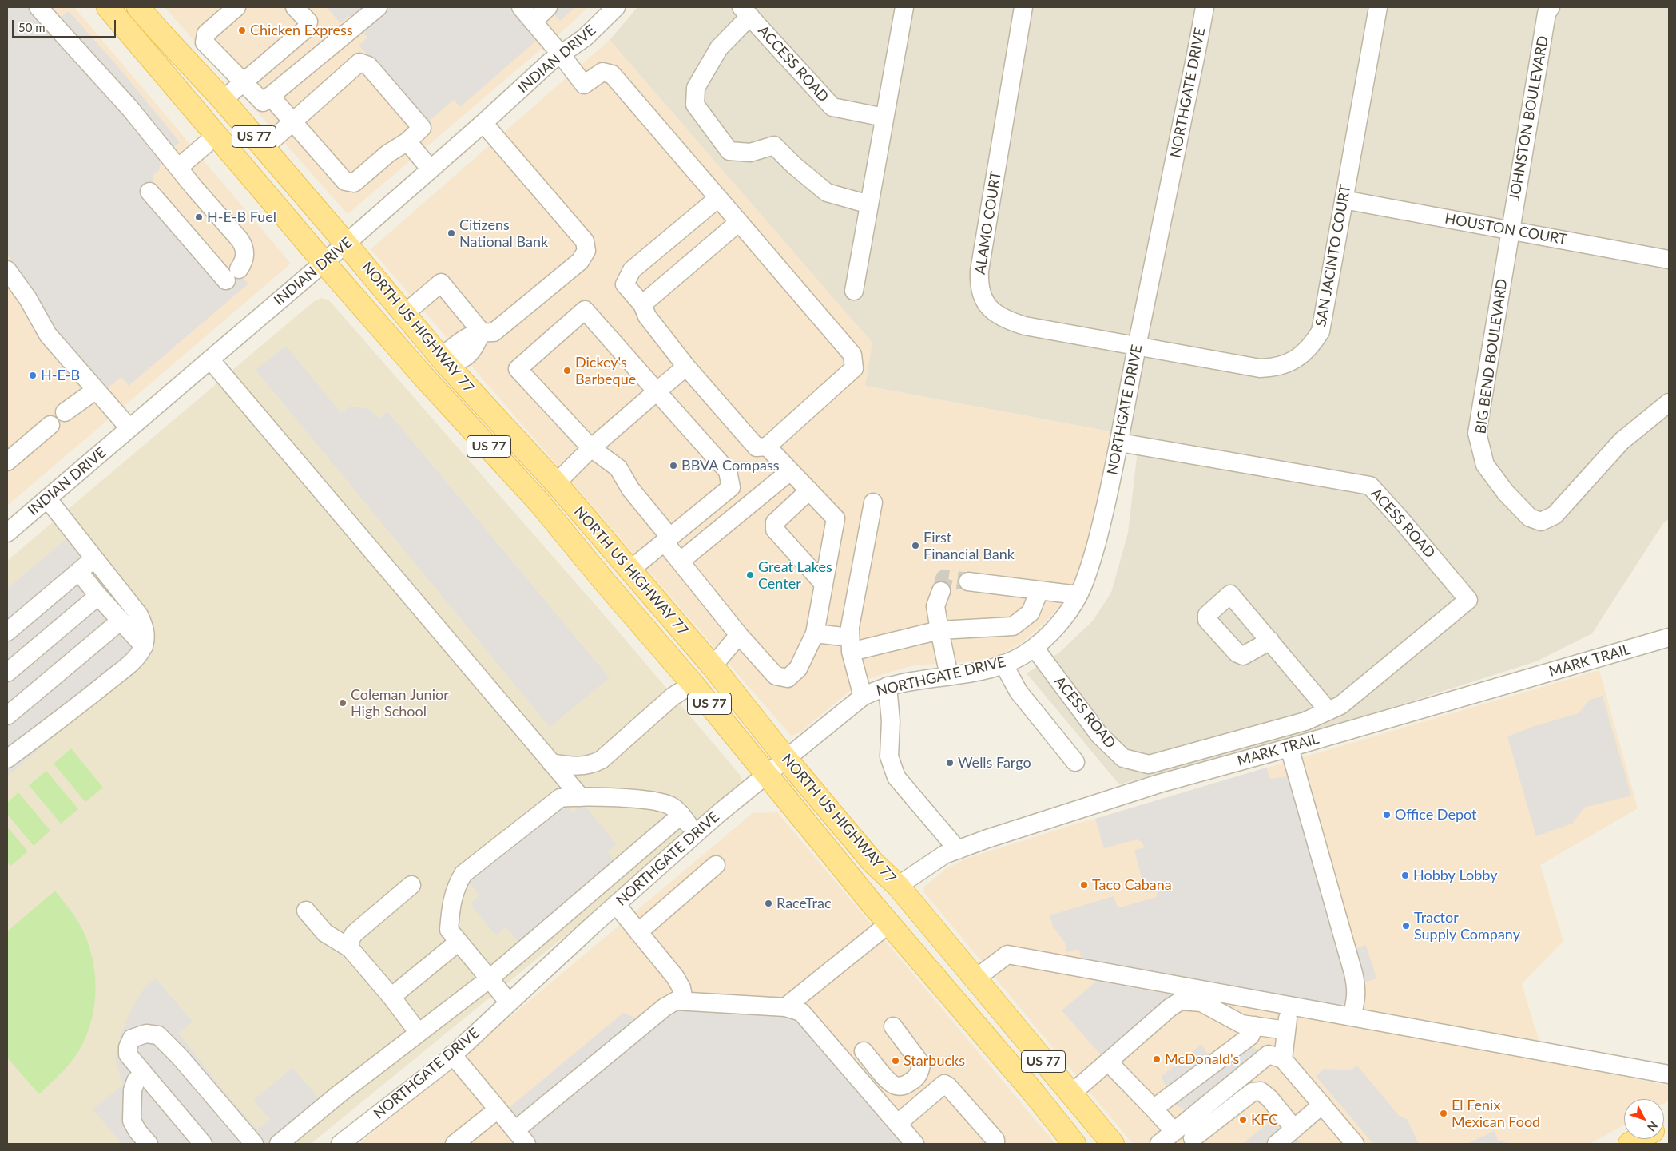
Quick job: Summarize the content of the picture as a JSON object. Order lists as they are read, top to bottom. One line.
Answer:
{"streets":{"main road":["US 77","NORTH US HIGHWAY 77"],"street":["INDIAN DRIVE","ACCESS ROAD","NORTHGATE DRIVE","JOHNSTON BOULEVARD","ALAMO COURT","HOUSTON COURT","SAN JACINTO COURT","BIG BEND BOULEVARD","ACESS ROAD","MARK TRAIL"]},"crossings":[["INDIAN DRIVE","NORTH US HIGHWAY 77"],["NORTHGATE DRIVE","ALAMO COURT"],["NORTHGATE DRIVE","SAN JACINTO COURT"],["NORTHGATE DRIVE","NORTH US HIGHWAY 77"],["NORTHGATE DRIVE","ACESS ROAD"],["JOHNSTON BOULEVARD","HOUSTON COURT"],["JOHNSTON BOULEVARD","BIG BEND BOULEVARD"],["ALAMO COURT","SAN JACINTO COURT"],["HOUSTON COURT","SAN JACINTO COURT"],["HOUSTON COURT","BIG BEND BOULEVARD"],["NORTH US HIGHWAY 77","MARK TRAIL"]],"places":["Chicken Express","H-E-B Fuel","Citizens National Bank","Dickey's Barbeque","H-E-B","BBVA Compass","First Financial Bank","Great Lakes Center","Coleman Junior High School","Wells Fargo","Office Depot","Hobby Lobby","Taco Cabana","RaceTrac","Tractor Supply Company","McDonald's","Starbucks","El Fenix Mexican Food","KFC"],"scale_bar":"50 m","north":"bottom right"}
